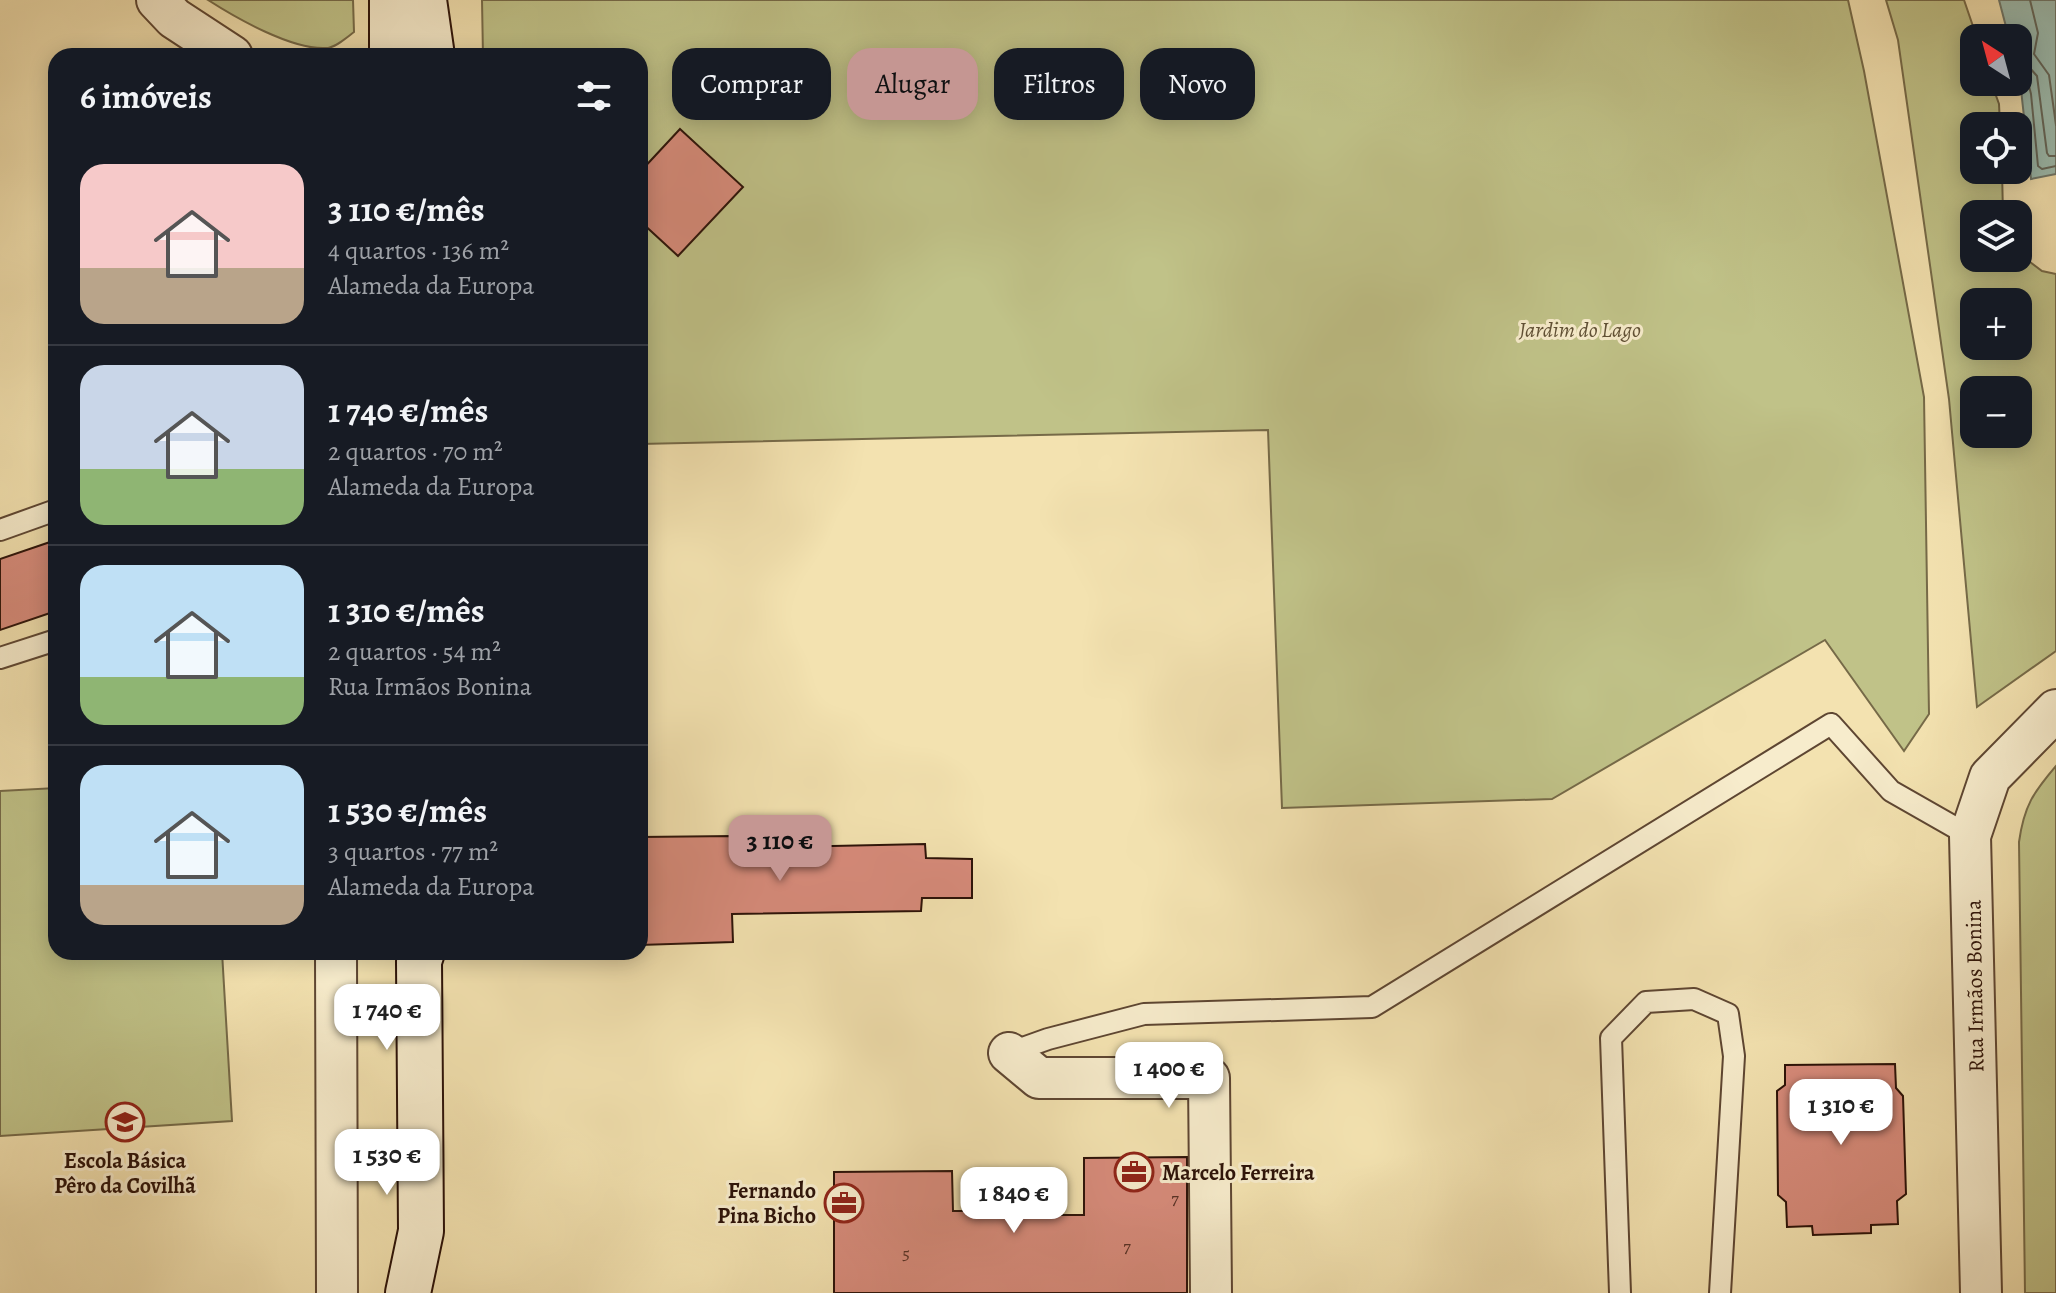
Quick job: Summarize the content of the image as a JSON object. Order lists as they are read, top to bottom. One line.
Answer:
{"streets":{"street":["Rua Irmãos Bonina"]},"parks":["Jardim do Lago"],"places":{"school or university":["Escola Básica Pêro da Covilhã"],"office":["Marcelo Ferreira","Fernando Pina Bicho"]},"house_numbers":["7","7","5"],"north":"top left","page":{"map_buttons":["+","−"],"chip":["Comprar","Alugar","Filtros","Novo"],"heading":"6 imóveis","list":[{"name":"3 110 €/mês","note":"4 quartos · 136 m² · Alameda da Europa"},{"name":"1 740 €/mês","note":"2 quartos · 70 m² · Alameda da Europa"},{"name":"1 310 €/mês","note":"2 quartos · 54 m² · Rua Irmãos Bonina"},{"name":"1 530 €/mês","note":"3 quartos · 77 m² · Alameda da Europa"}],"price":["3 110 €","1 740 €","1 400 €","1 310 €","1 530 €","1 840 €"]}}
